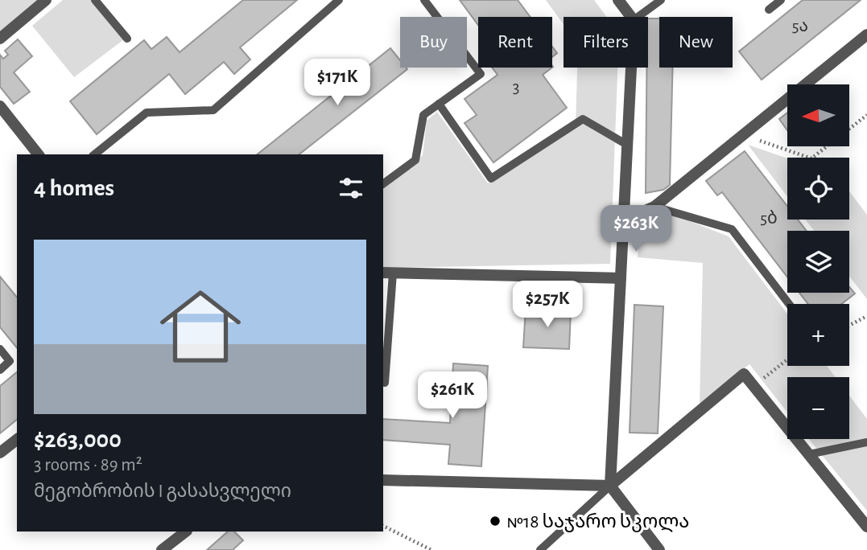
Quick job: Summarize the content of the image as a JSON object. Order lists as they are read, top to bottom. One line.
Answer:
{"places":["№18 საჯარო სკოლა"],"house_numbers":["5ა","3","5ბ"],"north":"left","page":{"chip":["Buy","Rent","Filters","New"],"price":["$171K","$263K","$257K","$261K"],"map_buttons":["+","−"],"heading":"4 homes","list":[{"name":"$263,000","note":"3 rooms · 89 m² · მეგობრობის I გასასვლელი"}]}}
